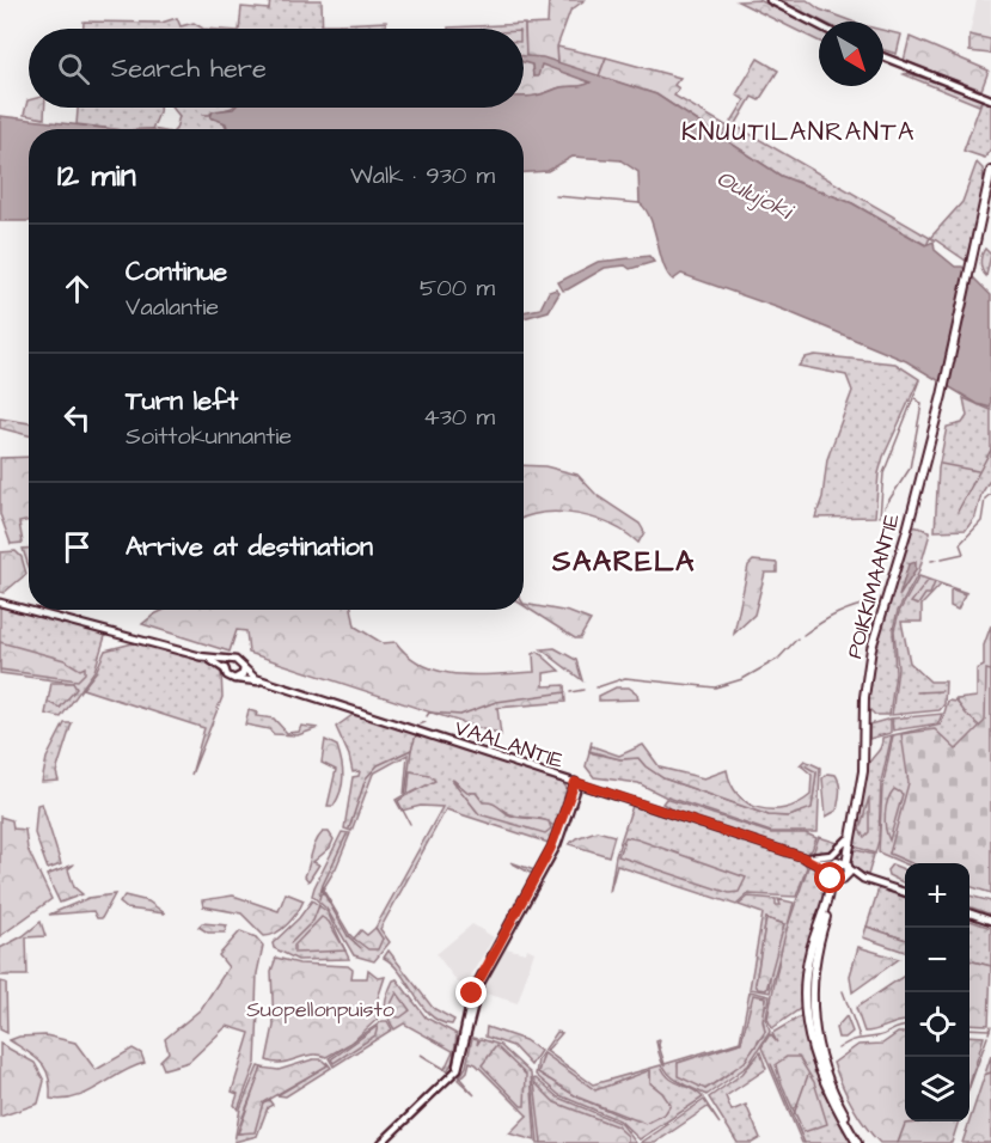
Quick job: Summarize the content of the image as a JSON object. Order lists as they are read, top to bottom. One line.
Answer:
{"streets":{"main road":["POIKKIMAANTIE"],"street":["VAALANTIE"]},"crossings":[["POIKKIMAANTIE","VAALANTIE"]],"districts":["KNUUTILANRANTA","SAARELA"],"water":["Oulujoki"],"parks":["Suopellonpuisto"],"north":"bottom right","page":{"search":"Search here","heading":["12 min","Walk · 930 m"],"list":[["Continue","Vaalantie","500 m"],["Turn left","Soittokunnantie","430 m"],"Arrive at destination"],"map_buttons":["+","−"]}}
